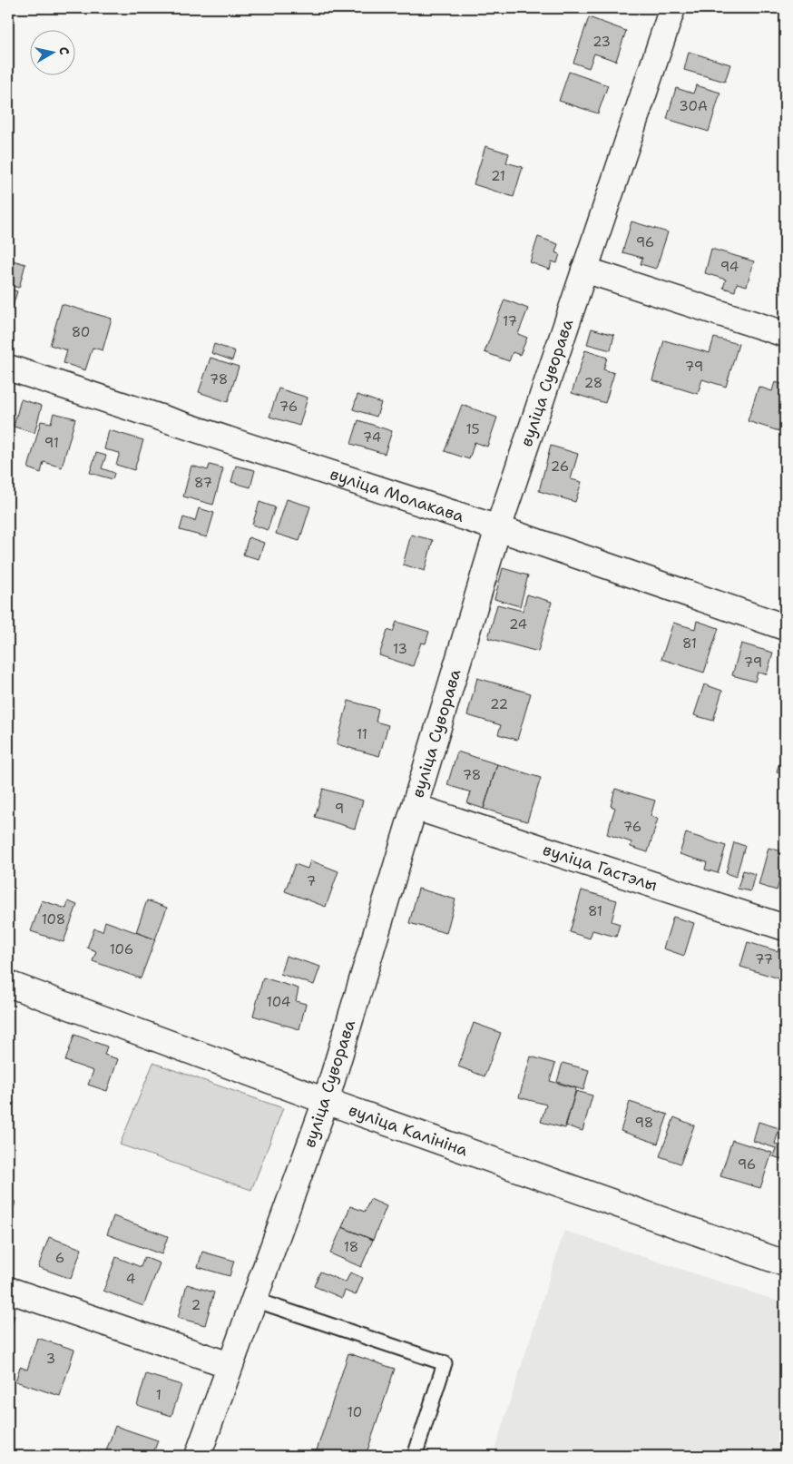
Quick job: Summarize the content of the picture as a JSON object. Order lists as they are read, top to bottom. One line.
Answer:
{"streets":{"street":["вуліца Суворава","вуліца Молакава","вуліца Гастэлы","вуліца Калініна"]},"crossings":[["вуліца Суворава","вуліца Молакава"],["вуліца Суворава","вуліца Гастэлы"],["вуліца Суворава","вуліца Калініна"]],"house_numbers":["23","30А","21","96","94","17","80","79","78","28","76","15","74","91","26","87","24","81","13","79","22","11","78","9","76","7","81","108","106","77","104","98","96","18","6","4","2","3","1","10"],"north":"right"}
